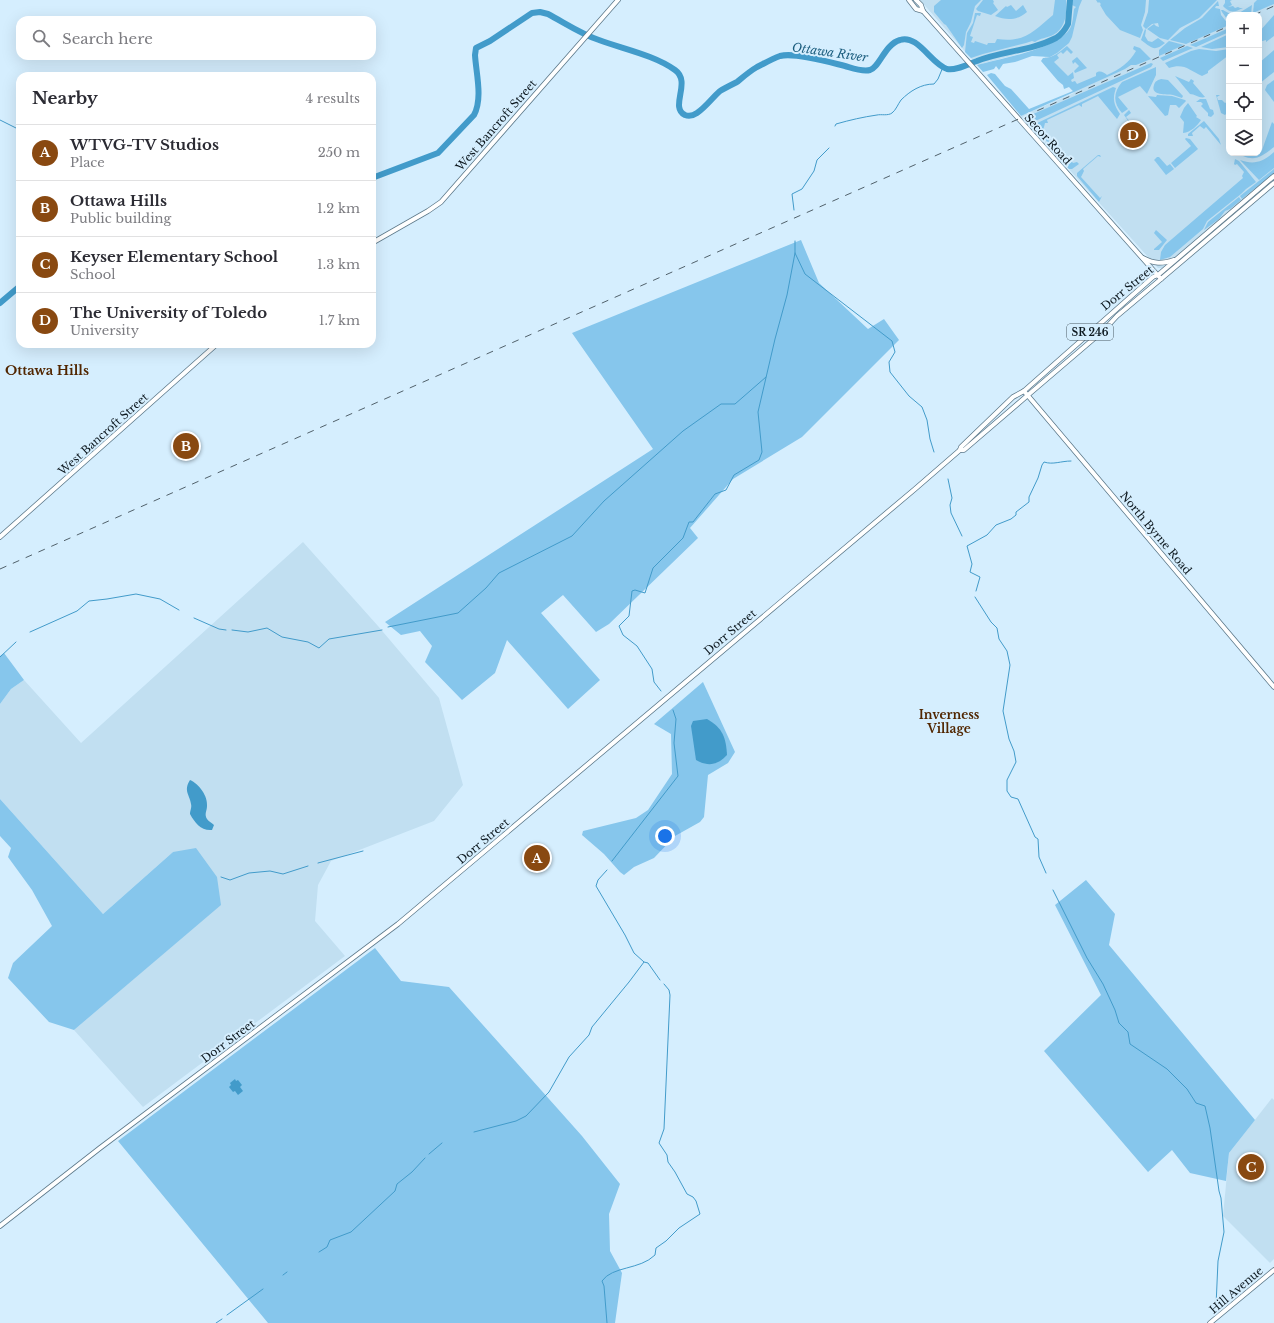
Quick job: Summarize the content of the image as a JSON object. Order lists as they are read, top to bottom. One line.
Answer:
{"streets":{"main road":["West Bancroft Street","Secor Road","Dorr Street","SR 246","North Byrne Road","Hill Avenue"]},"crossings":[["Secor Road","Dorr Street"],["Dorr Street","North Byrne Road"]],"districts":["Ottawa Hills","Inverness Village"],"water":["Ottawa River"],"page":{"map_buttons":["+","−"],"search":"Search here","heading":["Nearby","4 results"],"pins":["D","B","A","C"],"list":[{"mark":"A","name":"WTVG-TV Studios","note":"Place","value":"250 m"},{"mark":"B","name":"Ottawa Hills","note":"Public building","value":"1.2 km"},{"mark":"C","name":"Keyser Elementary School","note":"School","value":"1.3 km"},{"mark":"D","name":"The University of Toledo","note":"University","value":"1.7 km"}]}}
